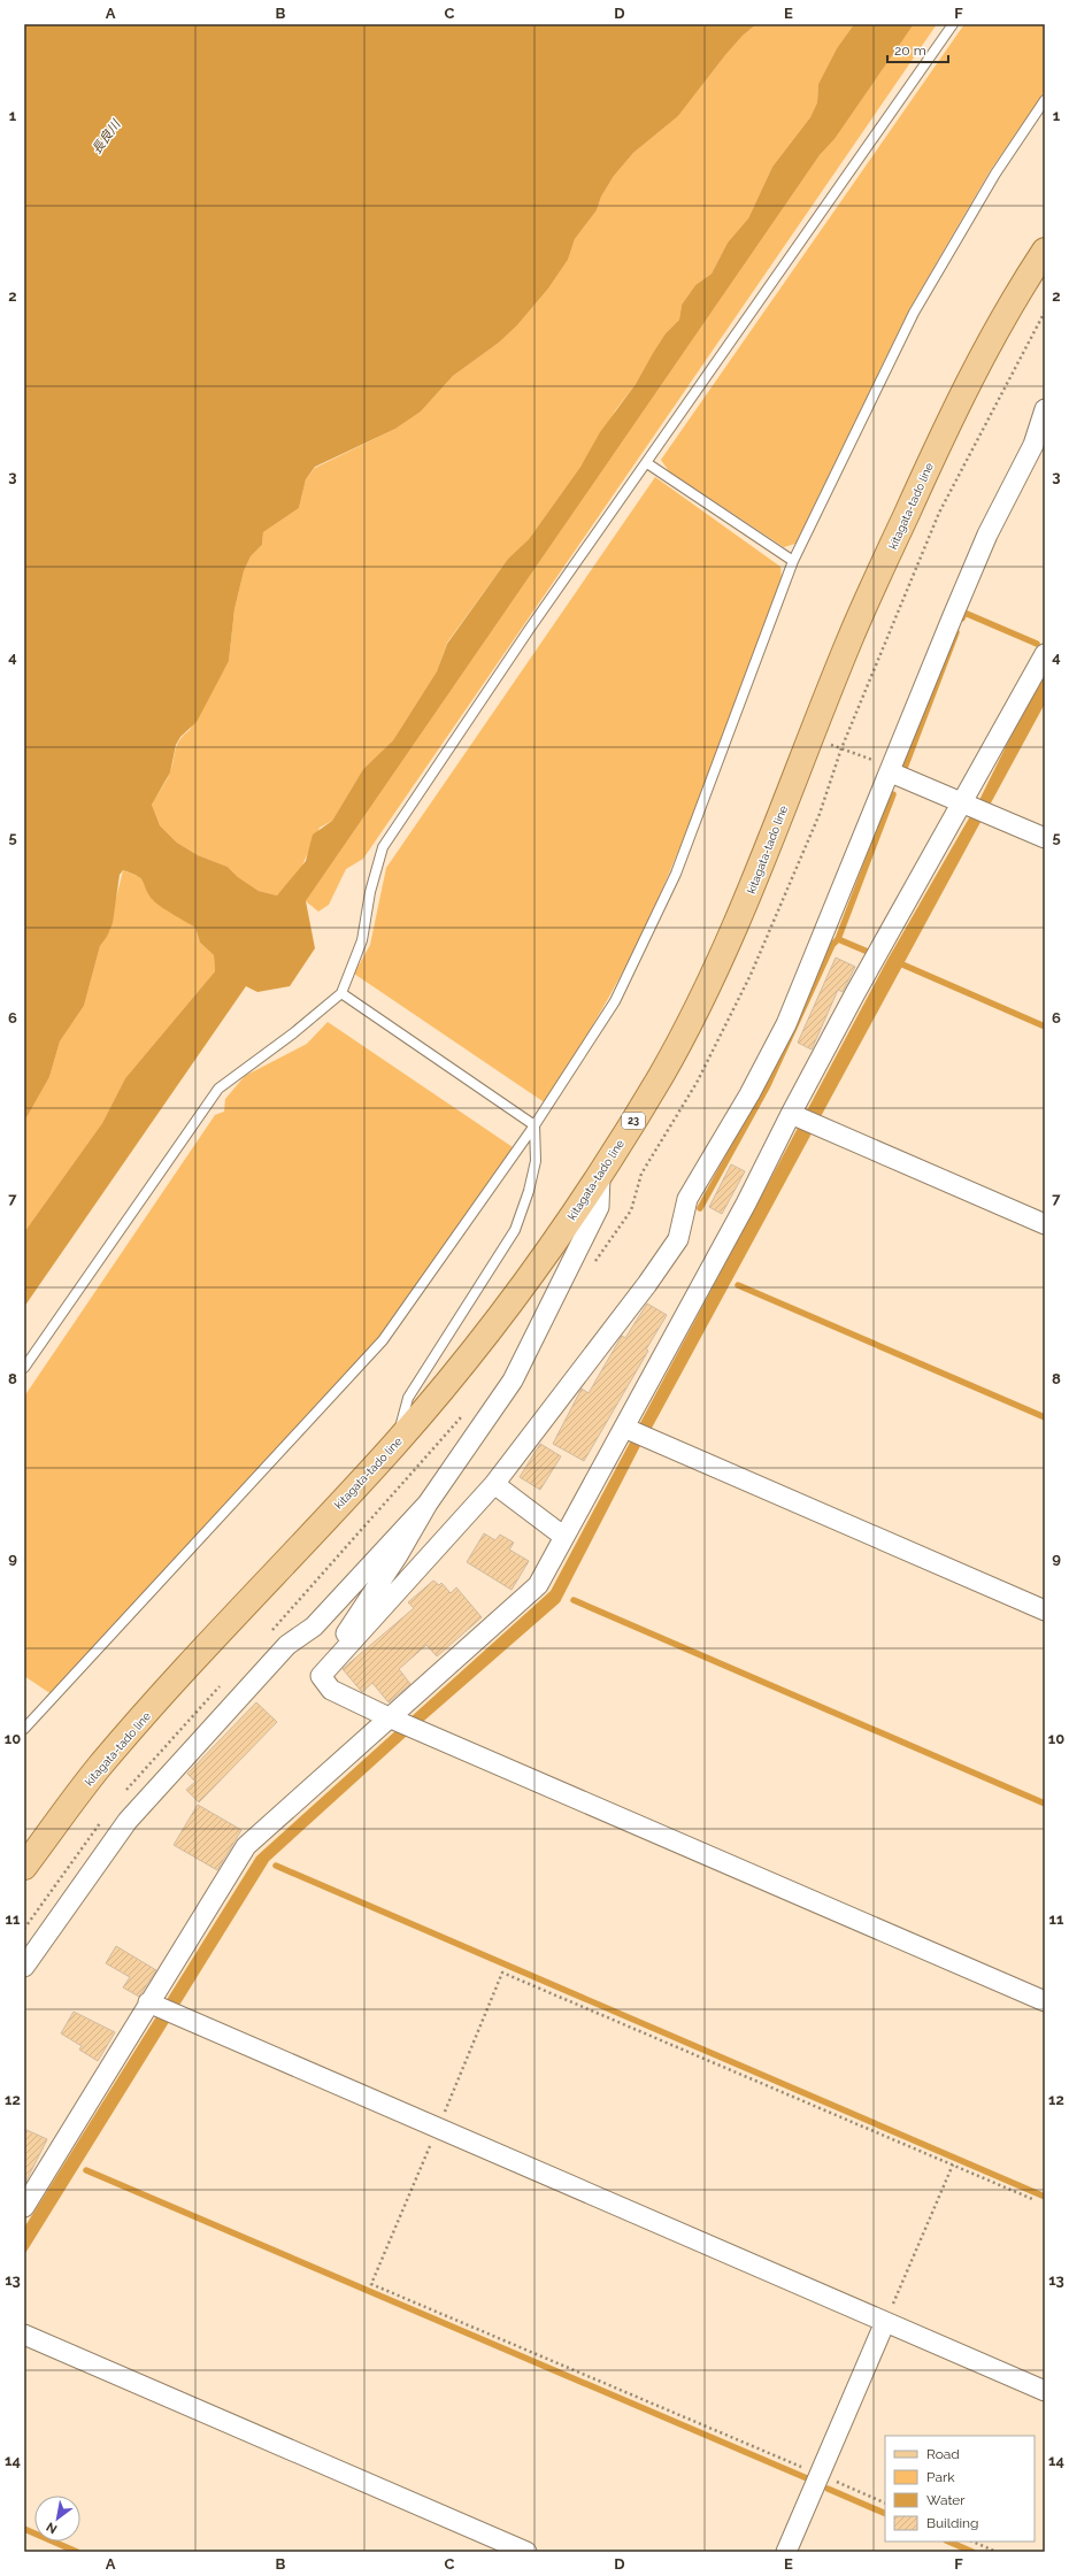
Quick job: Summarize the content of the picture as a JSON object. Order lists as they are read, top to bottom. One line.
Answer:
{"streets":{"main road":["kitagata-tado line","23"]},"water":["長良川"],"legend":["Road","Park","Water","Building"],"scale_bar":"20 m","north":"bottom left","grid":{"columns":["A","B","C","D","E","F"],"rows":["1","2","3","4","5","6","7","8","9","10","11","12","13","14"]}}
